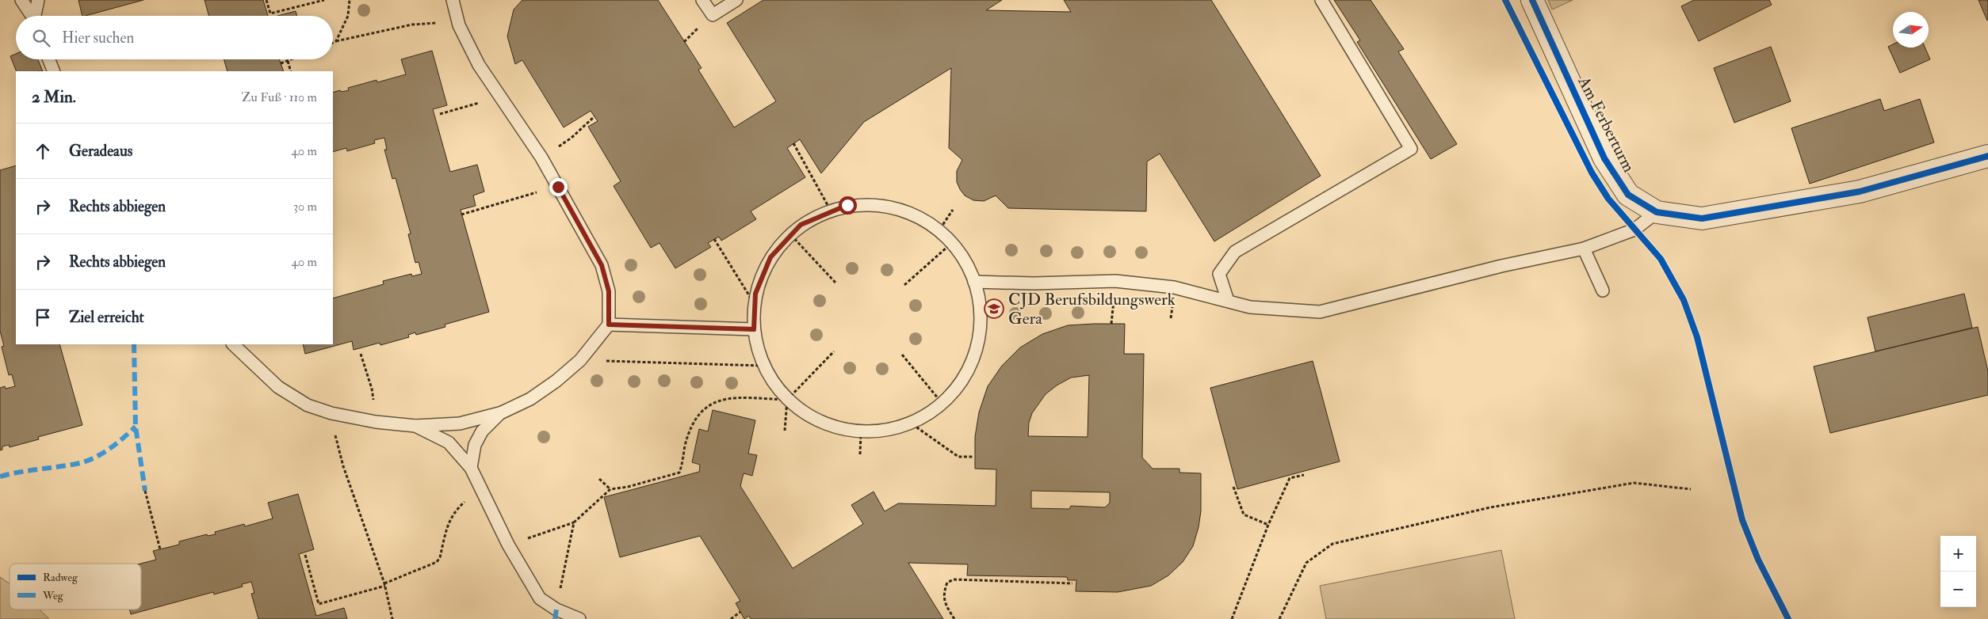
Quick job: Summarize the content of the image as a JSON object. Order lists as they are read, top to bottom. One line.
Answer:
{"streets":{"street":["Am Ferberturm"]},"places":{"school or university":["CJD Berufsbildungswerk Gera"]},"legend":["Radweg","Weg"],"north":"right","page":{"search":"Hier suchen","heading":["2 Min.","Zu Fuß · 110 m"],"list":[["Geradeaus","40 m"],["Rechts abbiegen","30 m"],["Rechts abbiegen","40 m"],"Ziel erreicht"],"map_buttons":["+","−"]}}
